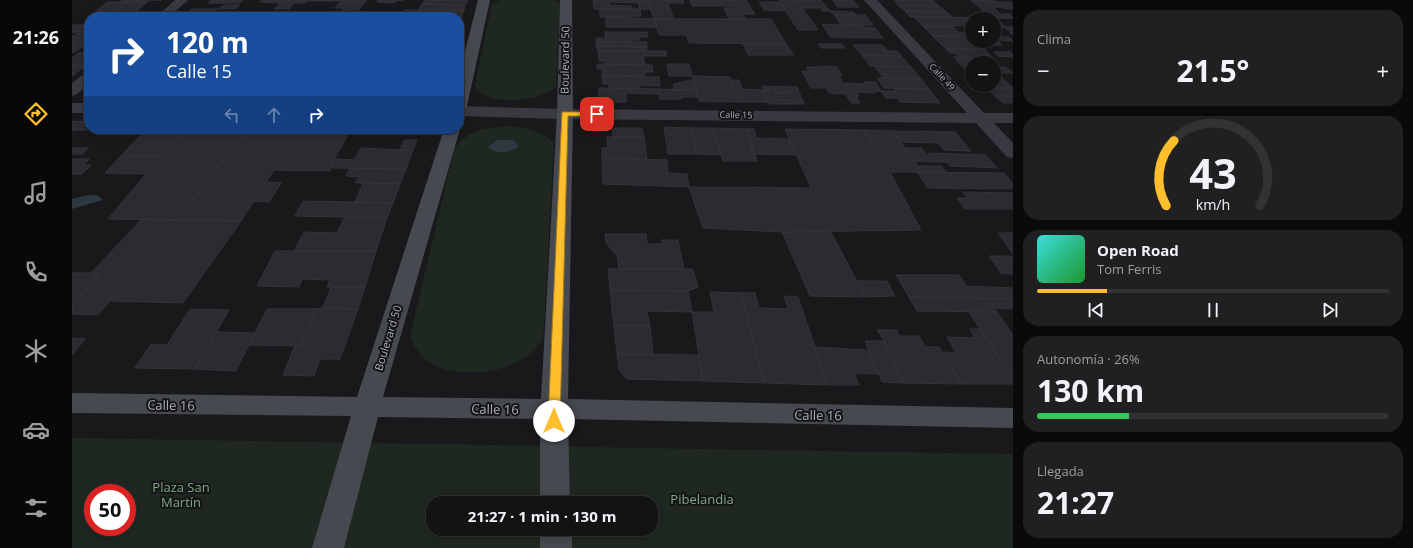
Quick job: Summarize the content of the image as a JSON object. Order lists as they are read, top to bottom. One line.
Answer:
{"streets":{"main road":["Boulevard 50","Calle 16"],"street":["Calle 49","Calle 15"]},"crossings":[["Boulevard 50","Calle 15"],["Boulevard 50","Calle 16"],["Calle 49","Calle 15"]],"parks":["Plaza San Martín","Pibelandia"],"page":{"tabs":"21:26","tile":["Clima",["Autonomía · 26%","130 km"],["Llegada","21:27"]],"map_buttons":["+","−"],"turn":["120 m","Calle 15"],"heat":["−","21.5°","+"],"song":["Open Road","Tom Ferris"],"limit":"50","trip":"21:27 · 1 min · 130 m","gauge":["43","km/h"]}}
